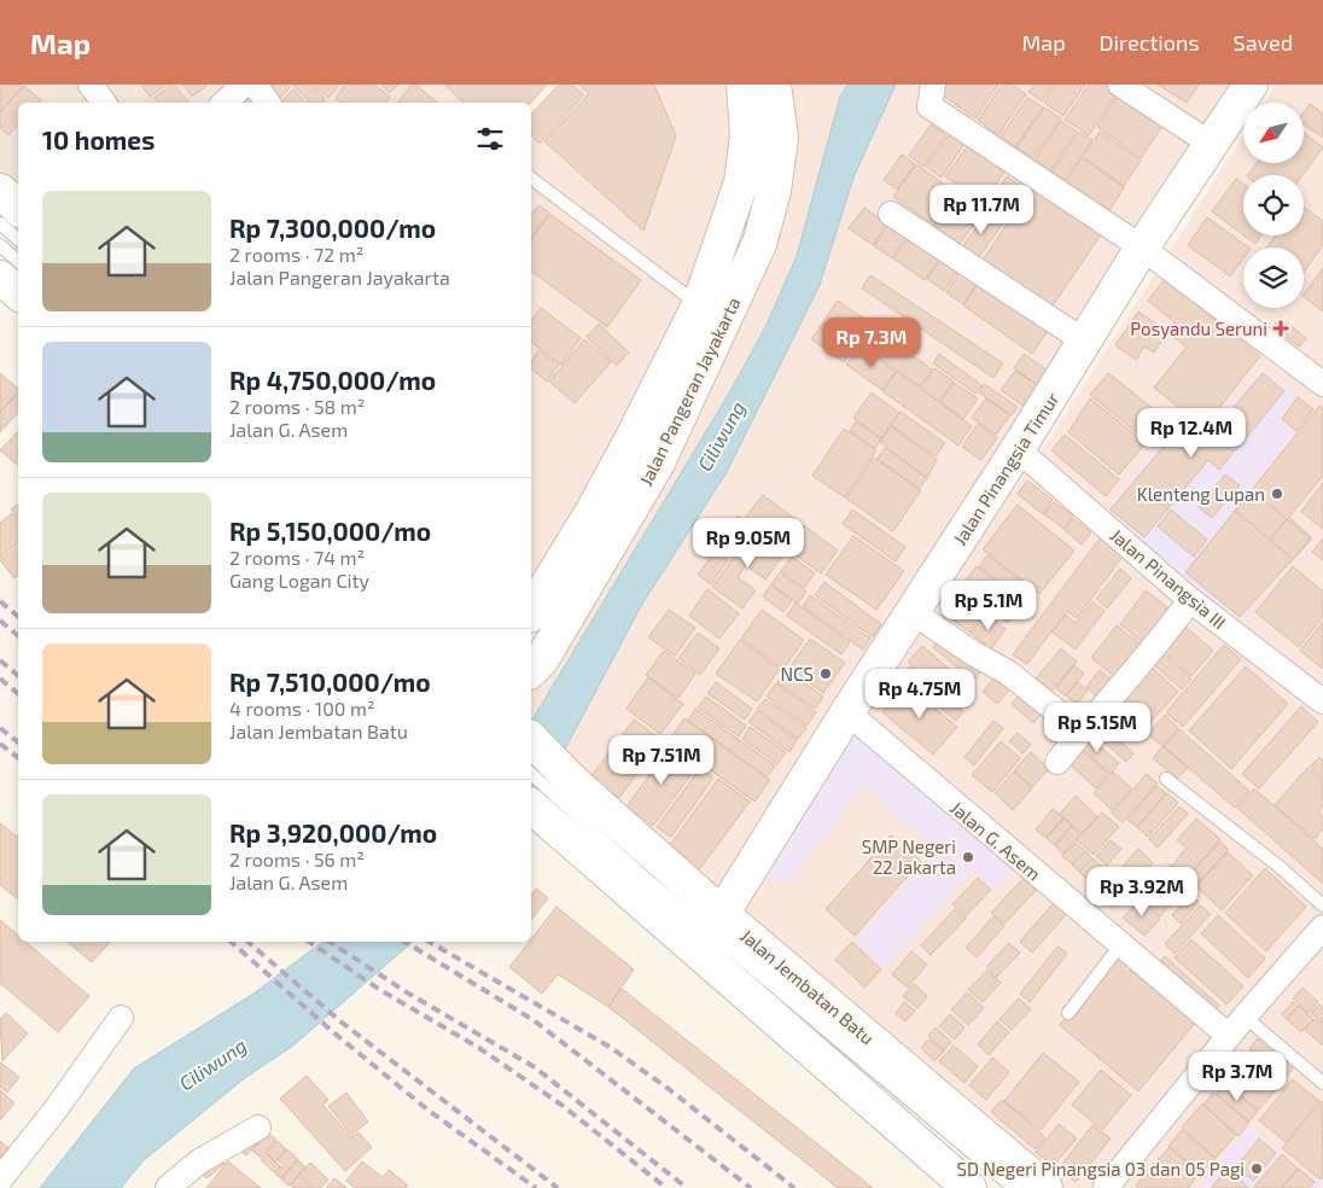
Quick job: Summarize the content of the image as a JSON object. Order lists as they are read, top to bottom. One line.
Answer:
{"streets":{"main road":["Jalan Pangeran Jayakarta","Jalan Pinangsia Timur","Jalan Jembatan Batu"],"street":["Jalan Pinangsia III","Jalan G. Asem"]},"crossings":[["Jalan Pinangsia Timur","Jalan Pinangsia III"],["Jalan Pinangsia Timur","Jalan G. Asem"],["Jalan Pinangsia Timur","Jalan Jembatan Batu"]],"water":["Ciliwung"],"places":{"health":["Posyandu Seruni"],"other":["Klenteng Lupan","NCS","SMP Negeri 22 Jakarta","SD Negeri Pinangsia 03 dan 05 Pagi"]},"north":"bottom left","page":{"header":"Map","nav":["Map","Directions","Saved"],"heading":"10 homes","list":[{"name":"Rp 7,300,000/mo","note":"2 rooms · 72 m² · Jalan Pangeran Jayakarta"},{"name":"Rp 4,750,000/mo","note":"2 rooms · 58 m² · Jalan G. Asem"},{"name":"Rp 5,150,000/mo","note":"2 rooms · 74 m² · Gang Logan City"},{"name":"Rp 7,510,000/mo","note":"4 rooms · 100 m² · Jalan Jembatan Batu"},{"name":"Rp 3,920,000/mo","note":"2 rooms · 56 m² · Jalan G. Asem"}],"price":["Rp 11.7M","Rp 7.3M","Rp 12.4M","Rp 9.05M","Rp 5.1M","Rp 4.75M","Rp 5.15M","Rp 7.51M","Rp 3.92M","Rp 3.7M"]}}
